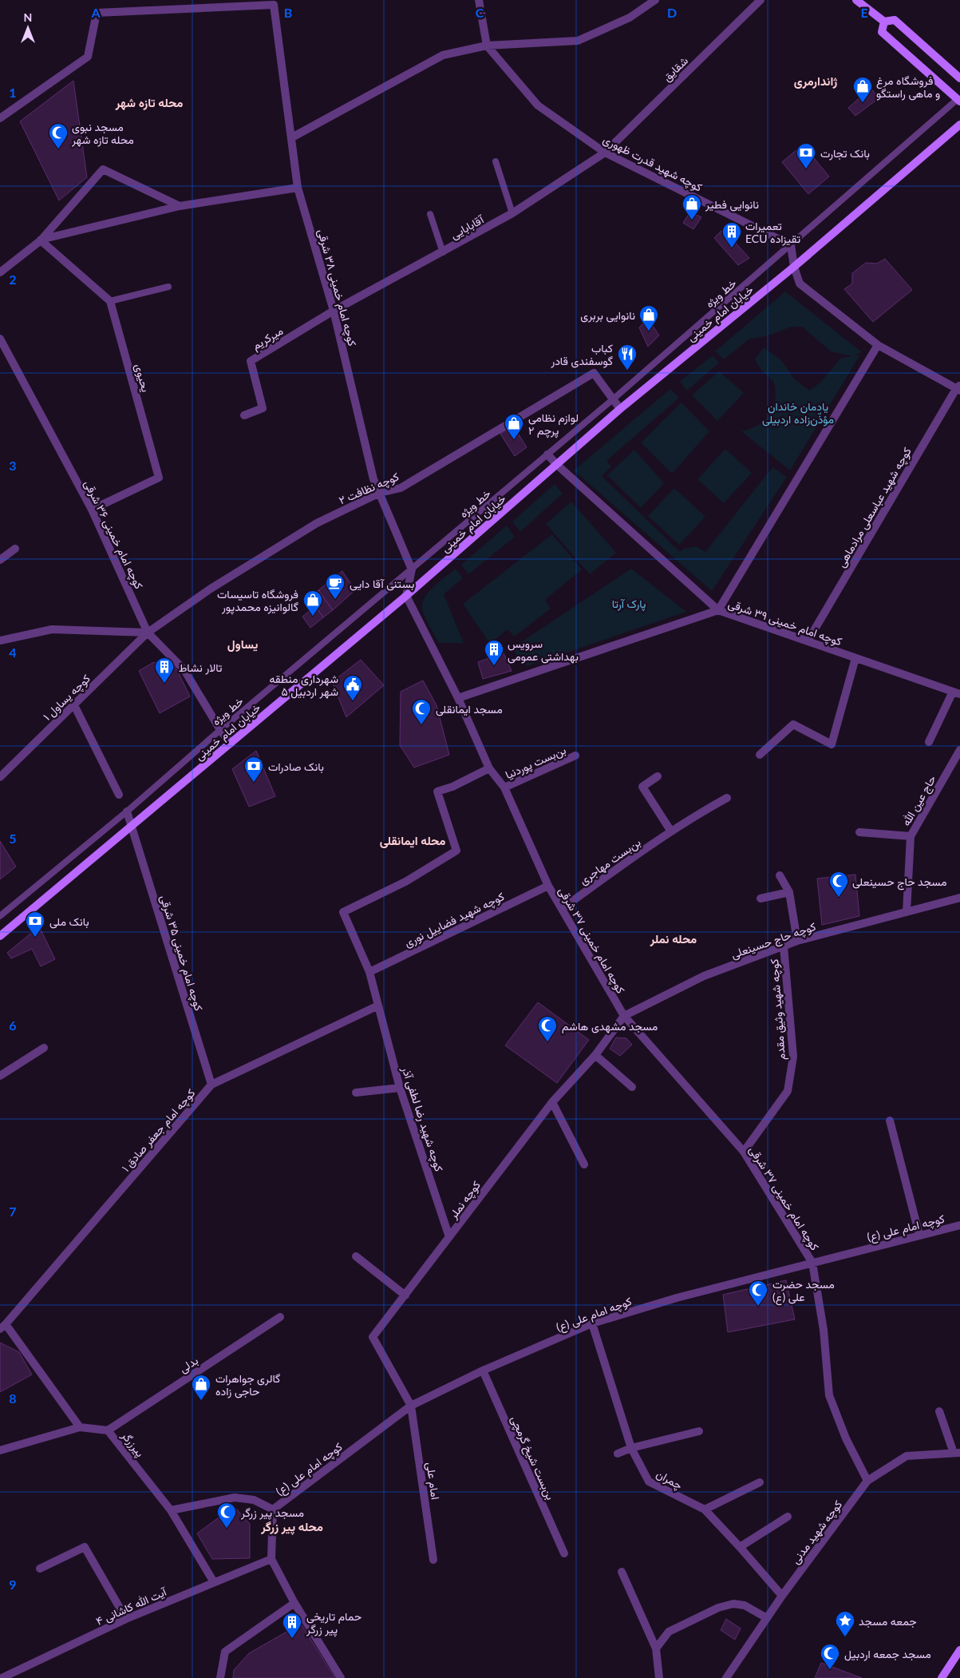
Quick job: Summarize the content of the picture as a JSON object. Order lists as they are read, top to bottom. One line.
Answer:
{"streets":{"main road":["خیابان امام خمینی"],"street":["شقایق","کوچه شهید قدرت ظهوری","آقابابایی","کوچه امام خمینی ۳۸ شرقی","میرکریم","یحیوی","کوچه نظافت ۲","کوچه شهید عباسعلی مرادماهی","کوچه امام خمینی ۳۶ شرقی","کوچه امام خمینی ۳۹ شرقی","کوچه یساول ۱","بن‌بست پوردنیا","حاج عین الله","بن‌بست مهاجری","کوچه شهید فضاییل نوری","کوچه امام خمینی ۳۷ شرقی","کوچه حاج حسینعلی","کوچه امام خمینی ۳۵ شرقی","کوچه شهید وثیق مقدم","کوچه شهید رضا لطفی آذر","کوچه امام جعفر صادق ۱","کوچه نملر","کوچه امام علی (ع)","بدلی","پیرزرگر","بن‌بست شیخ گرمچی","چمران","امام علی","کوچه شهید مدنی","آیت الله کاشانی ۴"],"lane":["خط ویژه"]},"crossings":[["شقایق","کوچه شهید قدرت ظهوری"],["شقایق","آقابابایی"],["کوچه شهید قدرت ظهوری","آقابابایی"],["کوچه شهید قدرت ظهوری","خط ویژه"],["آقابابایی","کوچه امام خمینی ۳۸ شرقی"],["آقابابایی","میرکریم"],["کوچه امام خمینی ۳۸ شرقی","خط ویژه"],["کوچه امام خمینی ۳۸ شرقی","میرکریم"],["کوچه امام خمینی ۳۸ شرقی","کوچه نظافت ۲"],["خط ویژه","کوچه نظافت ۲"],["خط ویژه","کوچه امام خمینی ۳۶ شرقی"],["خط ویژه","کوچه امام خمینی ۳۹ شرقی"],["خط ویژه","کوچه امام خمینی ۳۵ شرقی"],["خیابان امام خمینی","کوچه امام خمینی ۳۶ شرقی"],["خیابان امام خمینی","کوچه امام خمینی ۳۹ شرقی"],["خیابان امام خمینی","کوچه امام خمینی ۳۷ شرقی"],["خیابان امام خمینی","کوچه امام خمینی ۳۵ شرقی"],["یحیوی","کوچه امام خمینی ۳۶ شرقی"],["کوچه نظافت ۲","کوچه امام خمینی ۳۶ شرقی"],["کوچه نظافت ۲","کوچه یساول ۱"],["کوچه شهید عباسعلی مرادماهی","کوچه امام خمینی ۳۹ شرقی"],["کوچه امام خمینی ۳۶ شرقی","کوچه یساول ۱"],["بن‌بست پوردنیا","کوچه امام خمینی ۳۷ شرقی"],["حاج عین الله","کوچه حاج حسینعلی"],["بن‌بست مهاجری","کوچه امام خمینی ۳۷ شرقی"],["کوچه شهید فضاییل نوری","کوچه امام خمینی ۳۷ شرقی"],["کوچه شهید فضاییل نوری","کوچه شهید رضا لطفی آذر"],["کوچه امام خمینی ۳۷ شرقی","کوچه حاج حسینعلی"],["کوچه امام خمینی ۳۷ شرقی","کوچه شهید وثیق مقدم"],["کوچه امام خمینی ۳۷ شرقی","کوچه شهید رضا لطفی آذر"],["کوچه امام خمینی ۳۷ شرقی","کوچه نملر"],["کوچه امام خمینی ۳۷ شرقی","کوچه امام علی (ع)"],["کوچه حاج حسینعلی","کوچه شهید وثیق مقدم"],["کوچه حاج حسینعلی","کوچه نملر"],["کوچه امام خمینی ۳۵ شرقی","کوچه امام جعفر صادق ۱"],["کوچه شهید رضا لطفی آذر","کوچه امام جعفر صادق ۱"],["کوچه شهید رضا لطفی آذر","کوچه نملر"],["کوچه نملر","کوچه امام علی (ع)"],["کوچه نملر","امام علی"],["کوچه امام علی (ع)","بن‌بست شیخ گرمچی"],["کوچه امام علی (ع)","چمران"],["کوچه امام علی (ع)","امام علی"],["بدلی","پیرزرگر"],["پیرزرگر","آیت الله کاشانی ۴"],["چمران","کوچه شهید مدنی"]],"districts":["ژاندارمری","محله تازه شهر","یساول","محله ایمانقلی","محله نملر","محله پیر زرگر"],"parks":["یادمان خاندان مؤذّن‌زاده اردبیلی","پارک آرتا"],"places":{"shop":["فروشگاه مرغ و ماهی راستگو","نانوایی فطیر","نانوایی بربری","لوازم نظامی پرچم ۲","فروشگاه تاسیسات گالوانیزه محمدپور","گالری جواهرات حاجی زاده"],"mosque":["مسجد نبوی محله تازه شهر","مسجد ایمانقلی","مسجد حاج حسینعلی","مسجد مشهدی هاشم","مسجد حضرت علی (ع)","مسجد پیر زرگر","مسجد جمعه اردبیل"],"bank":["بانک تجارت","بانک صادرات","بانک ملی"],"building":["تعمیرات ECU تقیزاده","سرویس بهداشتی عمومی","تالار نشاط","حمام تاریخی پیر زرگر"],"restaurant":["کباب گوسفندی قادر"],"cafe":["بستنی آقا دایی"],"public building":["شهرداری منطقه ۵ شهر اردبیل"],"place":["جمعه مسجد"]},"north":"top","grid":{"columns":["A","B","C","D","E"],"rows":["1","2","3","4","5","6","7","8","9"]}}
